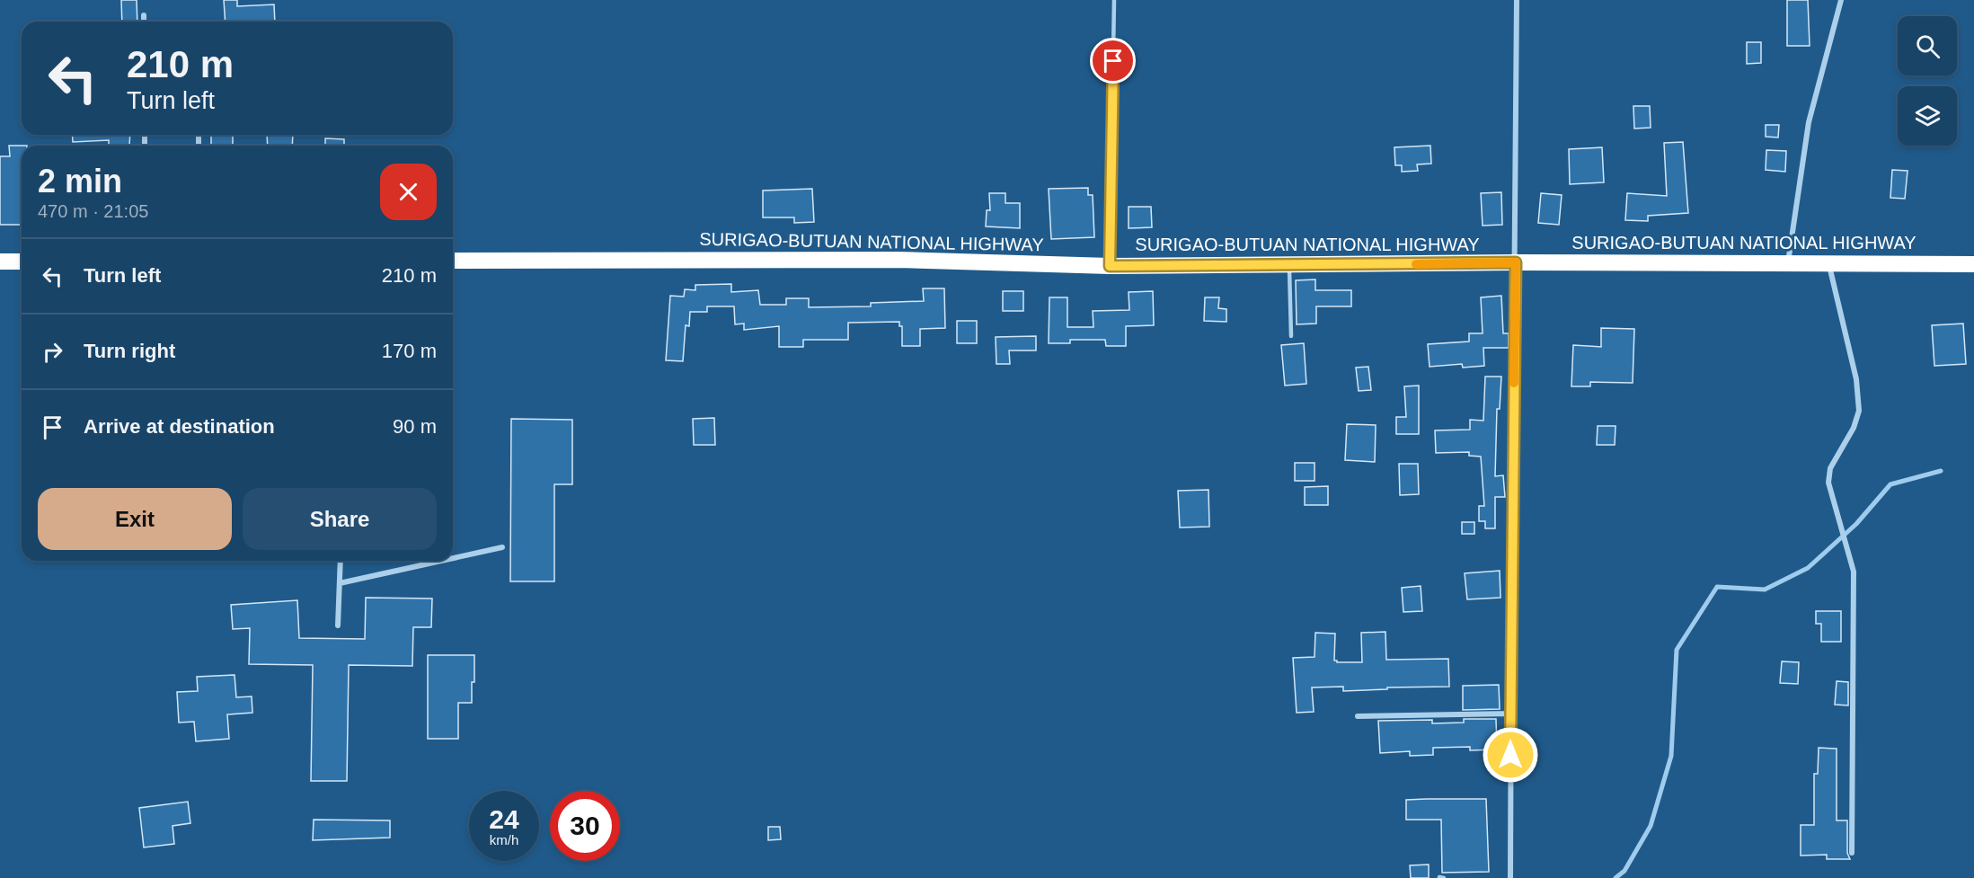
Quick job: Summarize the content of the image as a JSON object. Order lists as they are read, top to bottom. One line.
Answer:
{"streets":{"highway":["SURIGAO-BUTUAN NATIONAL HIGHWAY"]},"page":{"turn":["210 m","Turn left"],"heading":["2 min","470 m · 21:05"],"list":[{"name":"Turn left","value":"210 m"},{"name":"Turn right","value":"170 m"},{"name":"Arrive at destination","value":"90 m"}],"buttons":["Exit","Share"],"speed":"24 km/h","limit":"30"}}
